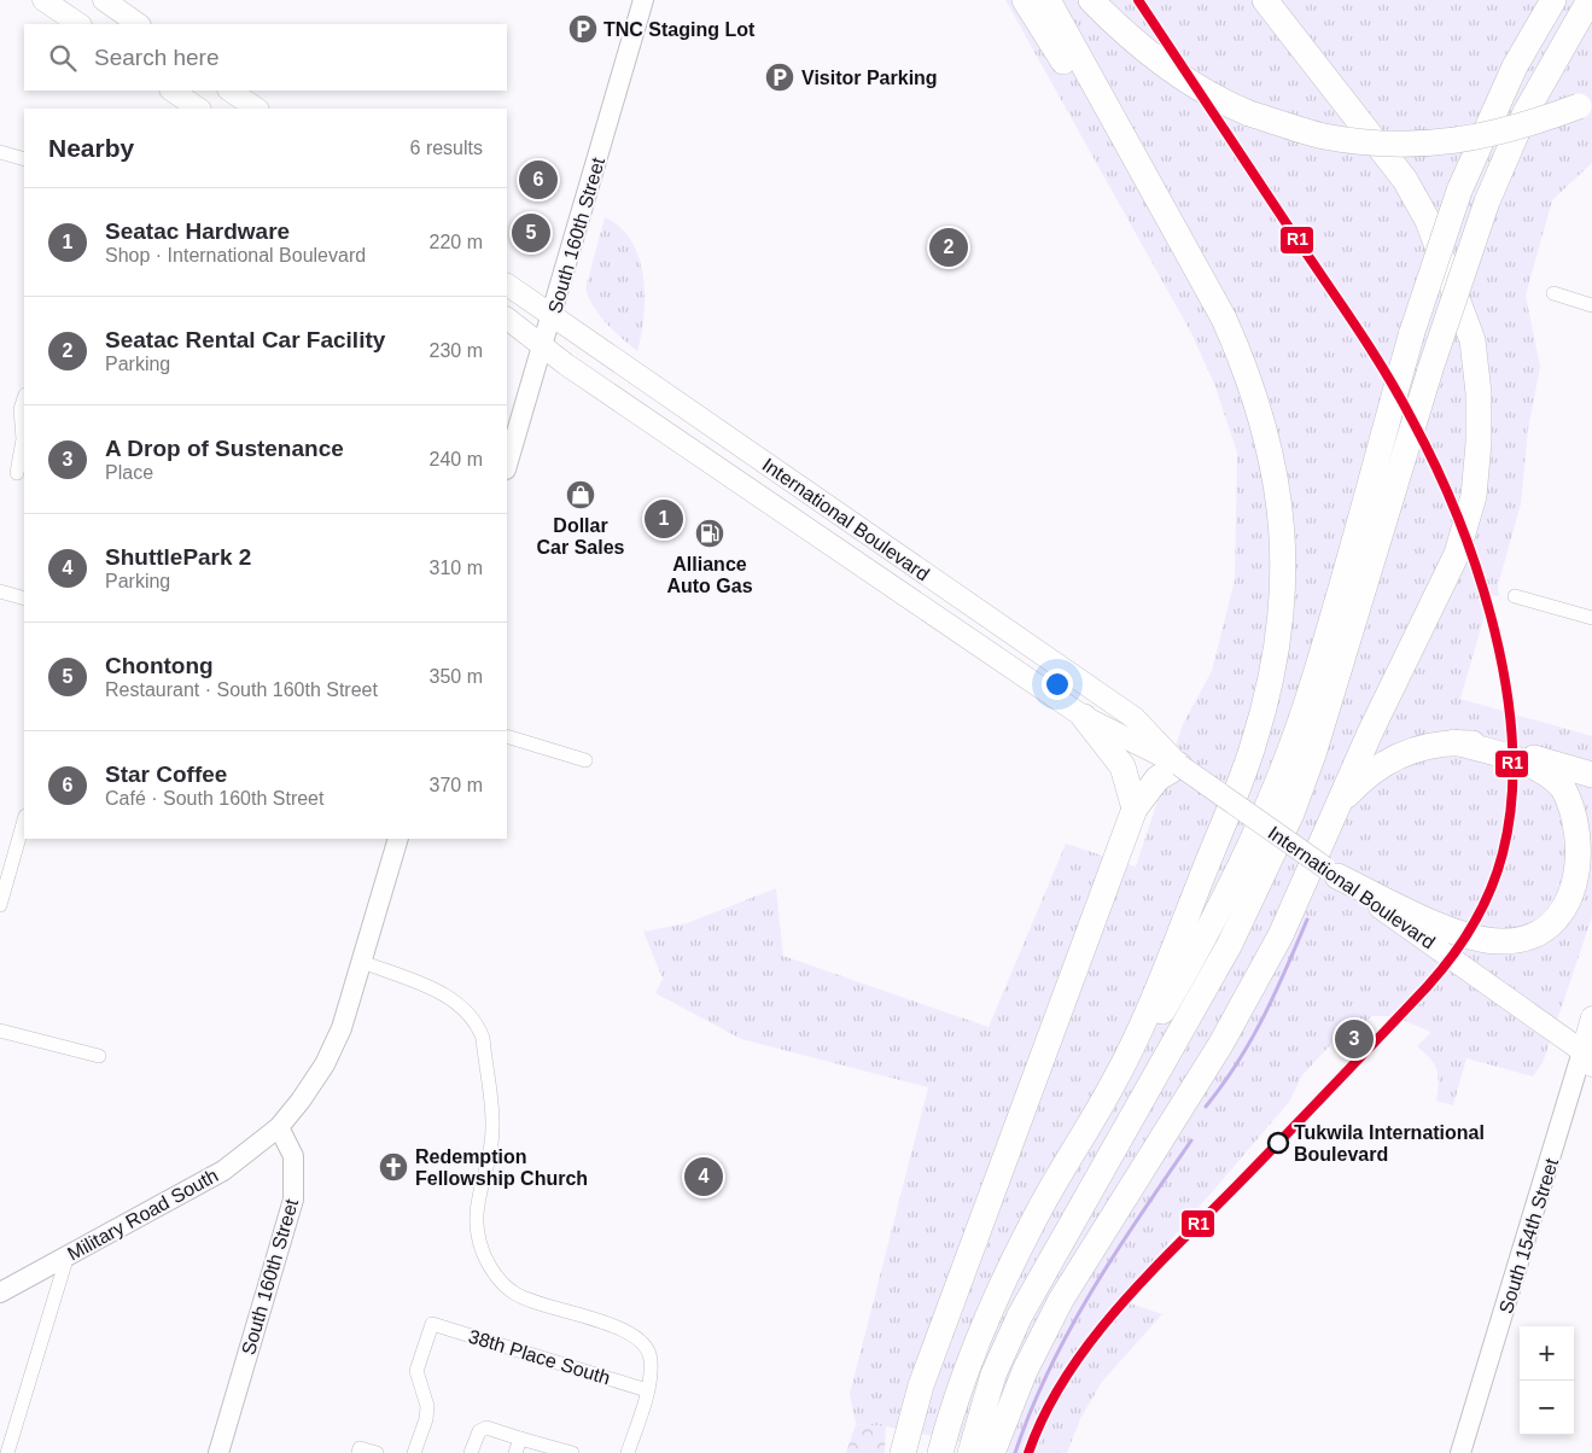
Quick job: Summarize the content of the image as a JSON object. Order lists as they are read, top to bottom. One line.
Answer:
{"streets":{"main road":["South 160th Street","International Boulevard","Military Road South","South 154th Street"],"street":["38th Place South"]},"crossings":[["South 160th Street","International Boulevard"],["South 160th Street","Military Road South"],["International Boulevard","South 154th Street"]],"places":{"parking":["TNC Staging Lot","Visitor Parking"],"shop":["Dollar Car Sales"],"fuel station":["Alliance Auto Gas"],"other":["Tukwila International Boulevard"],"church":["Redemption Fellowship Church"]},"lines":["transit line R1"],"page":{"search":"Search here","heading":["Nearby","6 results"],"pins":["6","5","2","1","3","4"],"list":[{"mark":"1","name":"Seatac Hardware","note":"Shop · International Boulevard","value":"220 m"},{"mark":"2","name":"Seatac Rental Car Facility","note":"Parking","value":"230 m"},{"mark":"3","name":"A Drop of Sustenance","note":"Place","value":"240 m"},{"mark":"4","name":"ShuttlePark 2","note":"Parking","value":"310 m"},{"mark":"5","name":"Chontong","note":"Restaurant · South 160th Street","value":"350 m"},{"mark":"6","name":"Star Coffee","note":"Café · South 160th Street","value":"370 m"}],"map_buttons":["+","−"]}}
